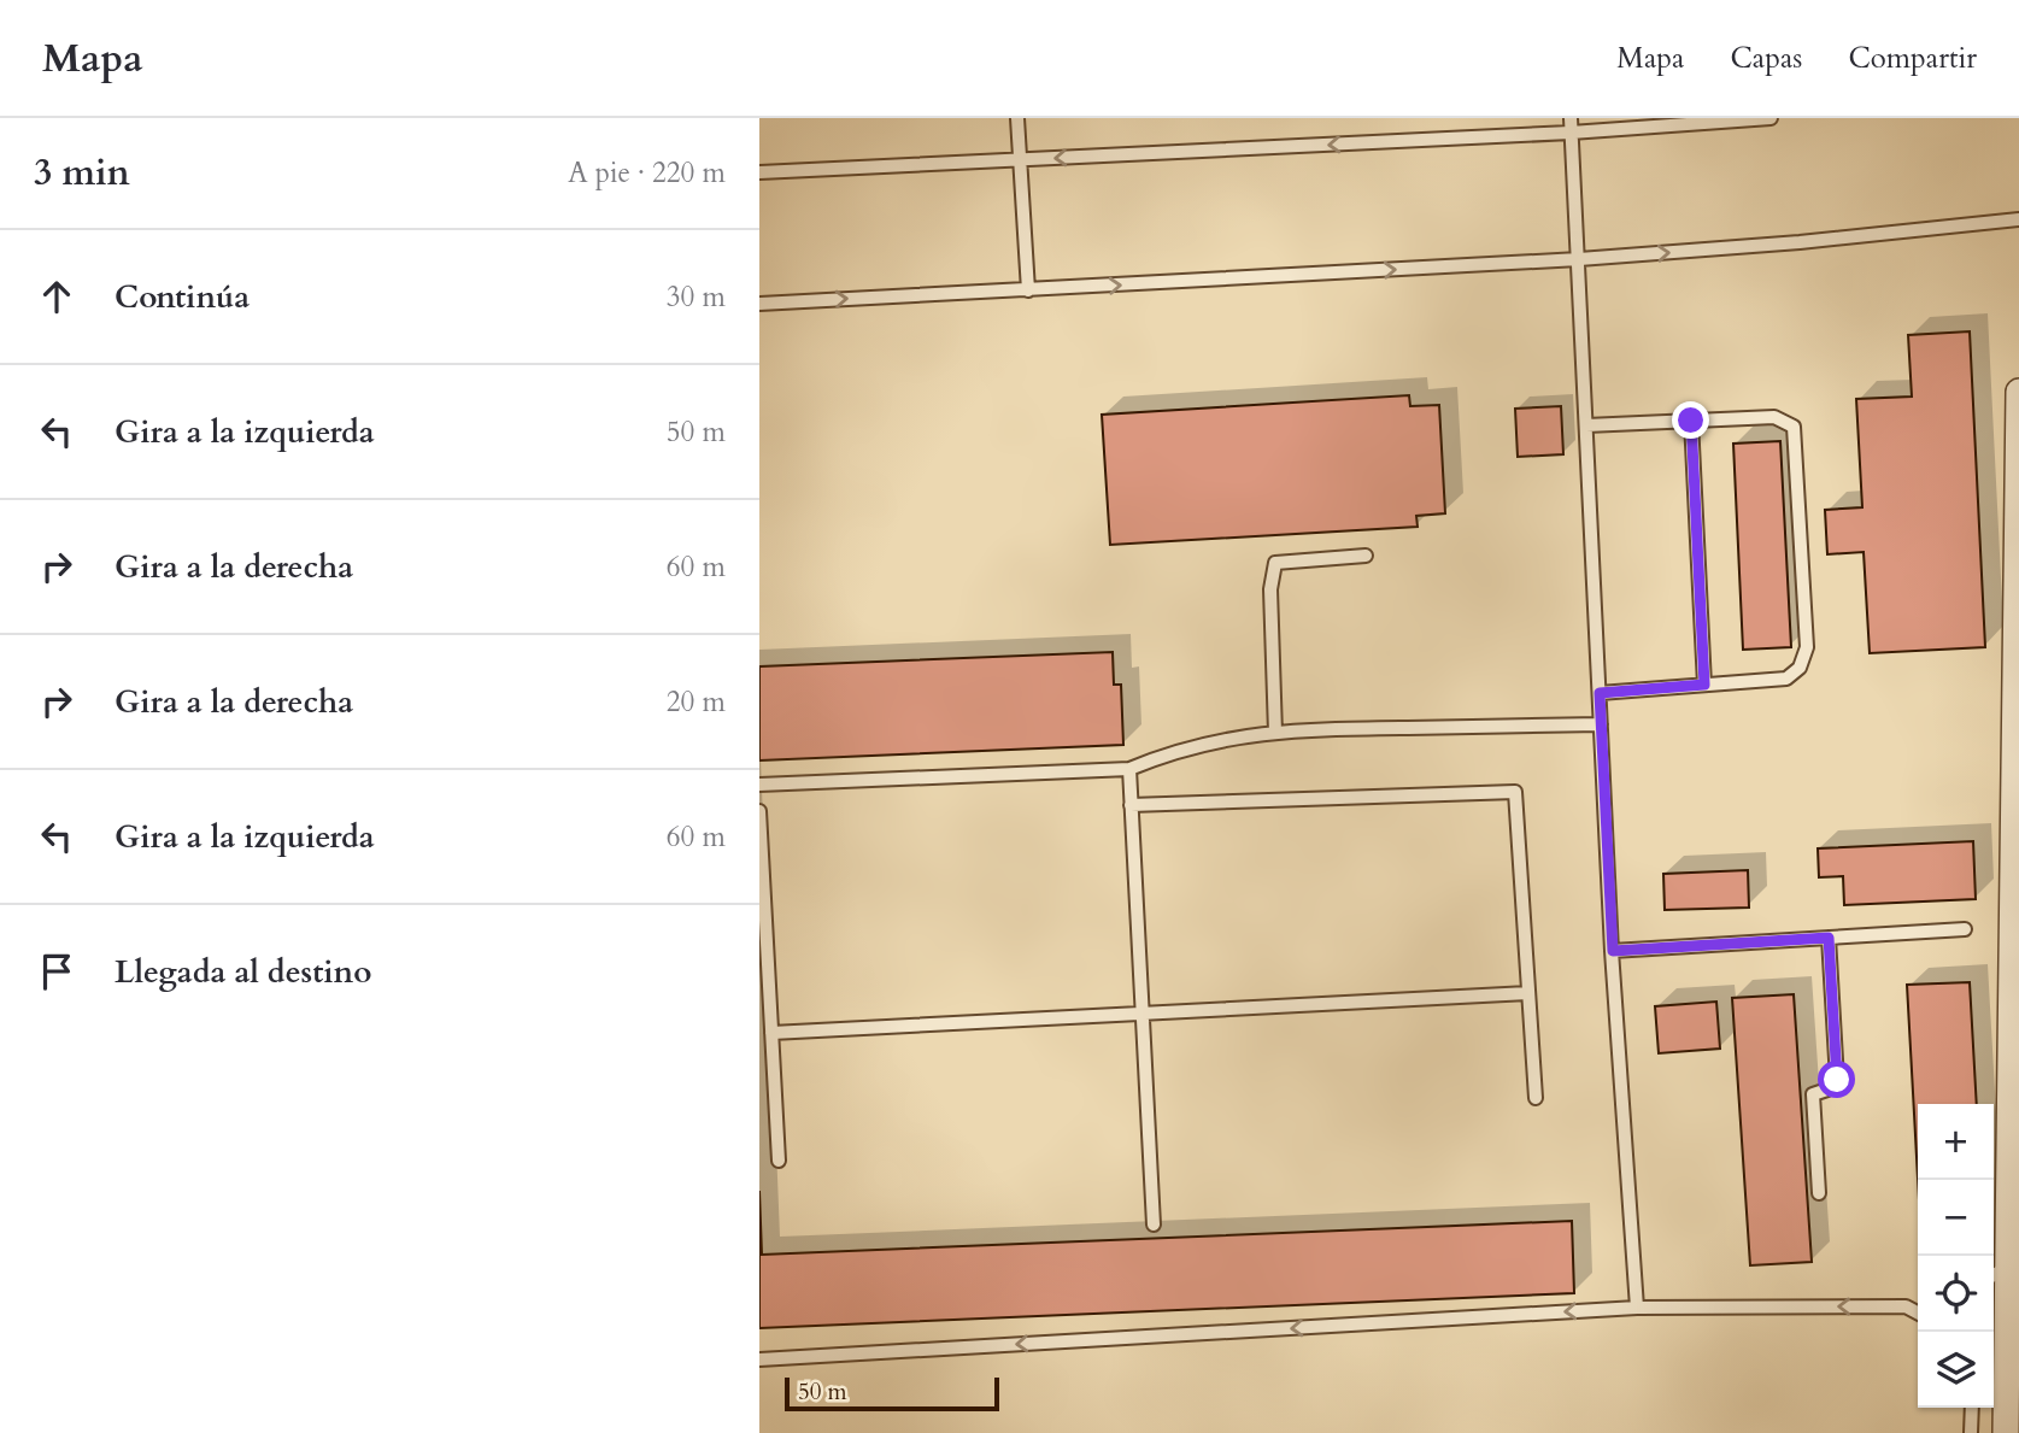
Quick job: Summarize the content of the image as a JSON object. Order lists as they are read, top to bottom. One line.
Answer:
{"scale_bar":"50 m","page":{"header":"Mapa","nav":["Mapa","Capas","Compartir"],"heading":["3 min","A pie · 220 m"],"list":[["Continúa","30 m"],["Gira a la izquierda","50 m"],["Gira a la derecha","60 m"],["Gira a la derecha","20 m"],["Gira a la izquierda","60 m"],"Llegada al destino"],"map_buttons":["+","−"],"scale":"50 m"}}
